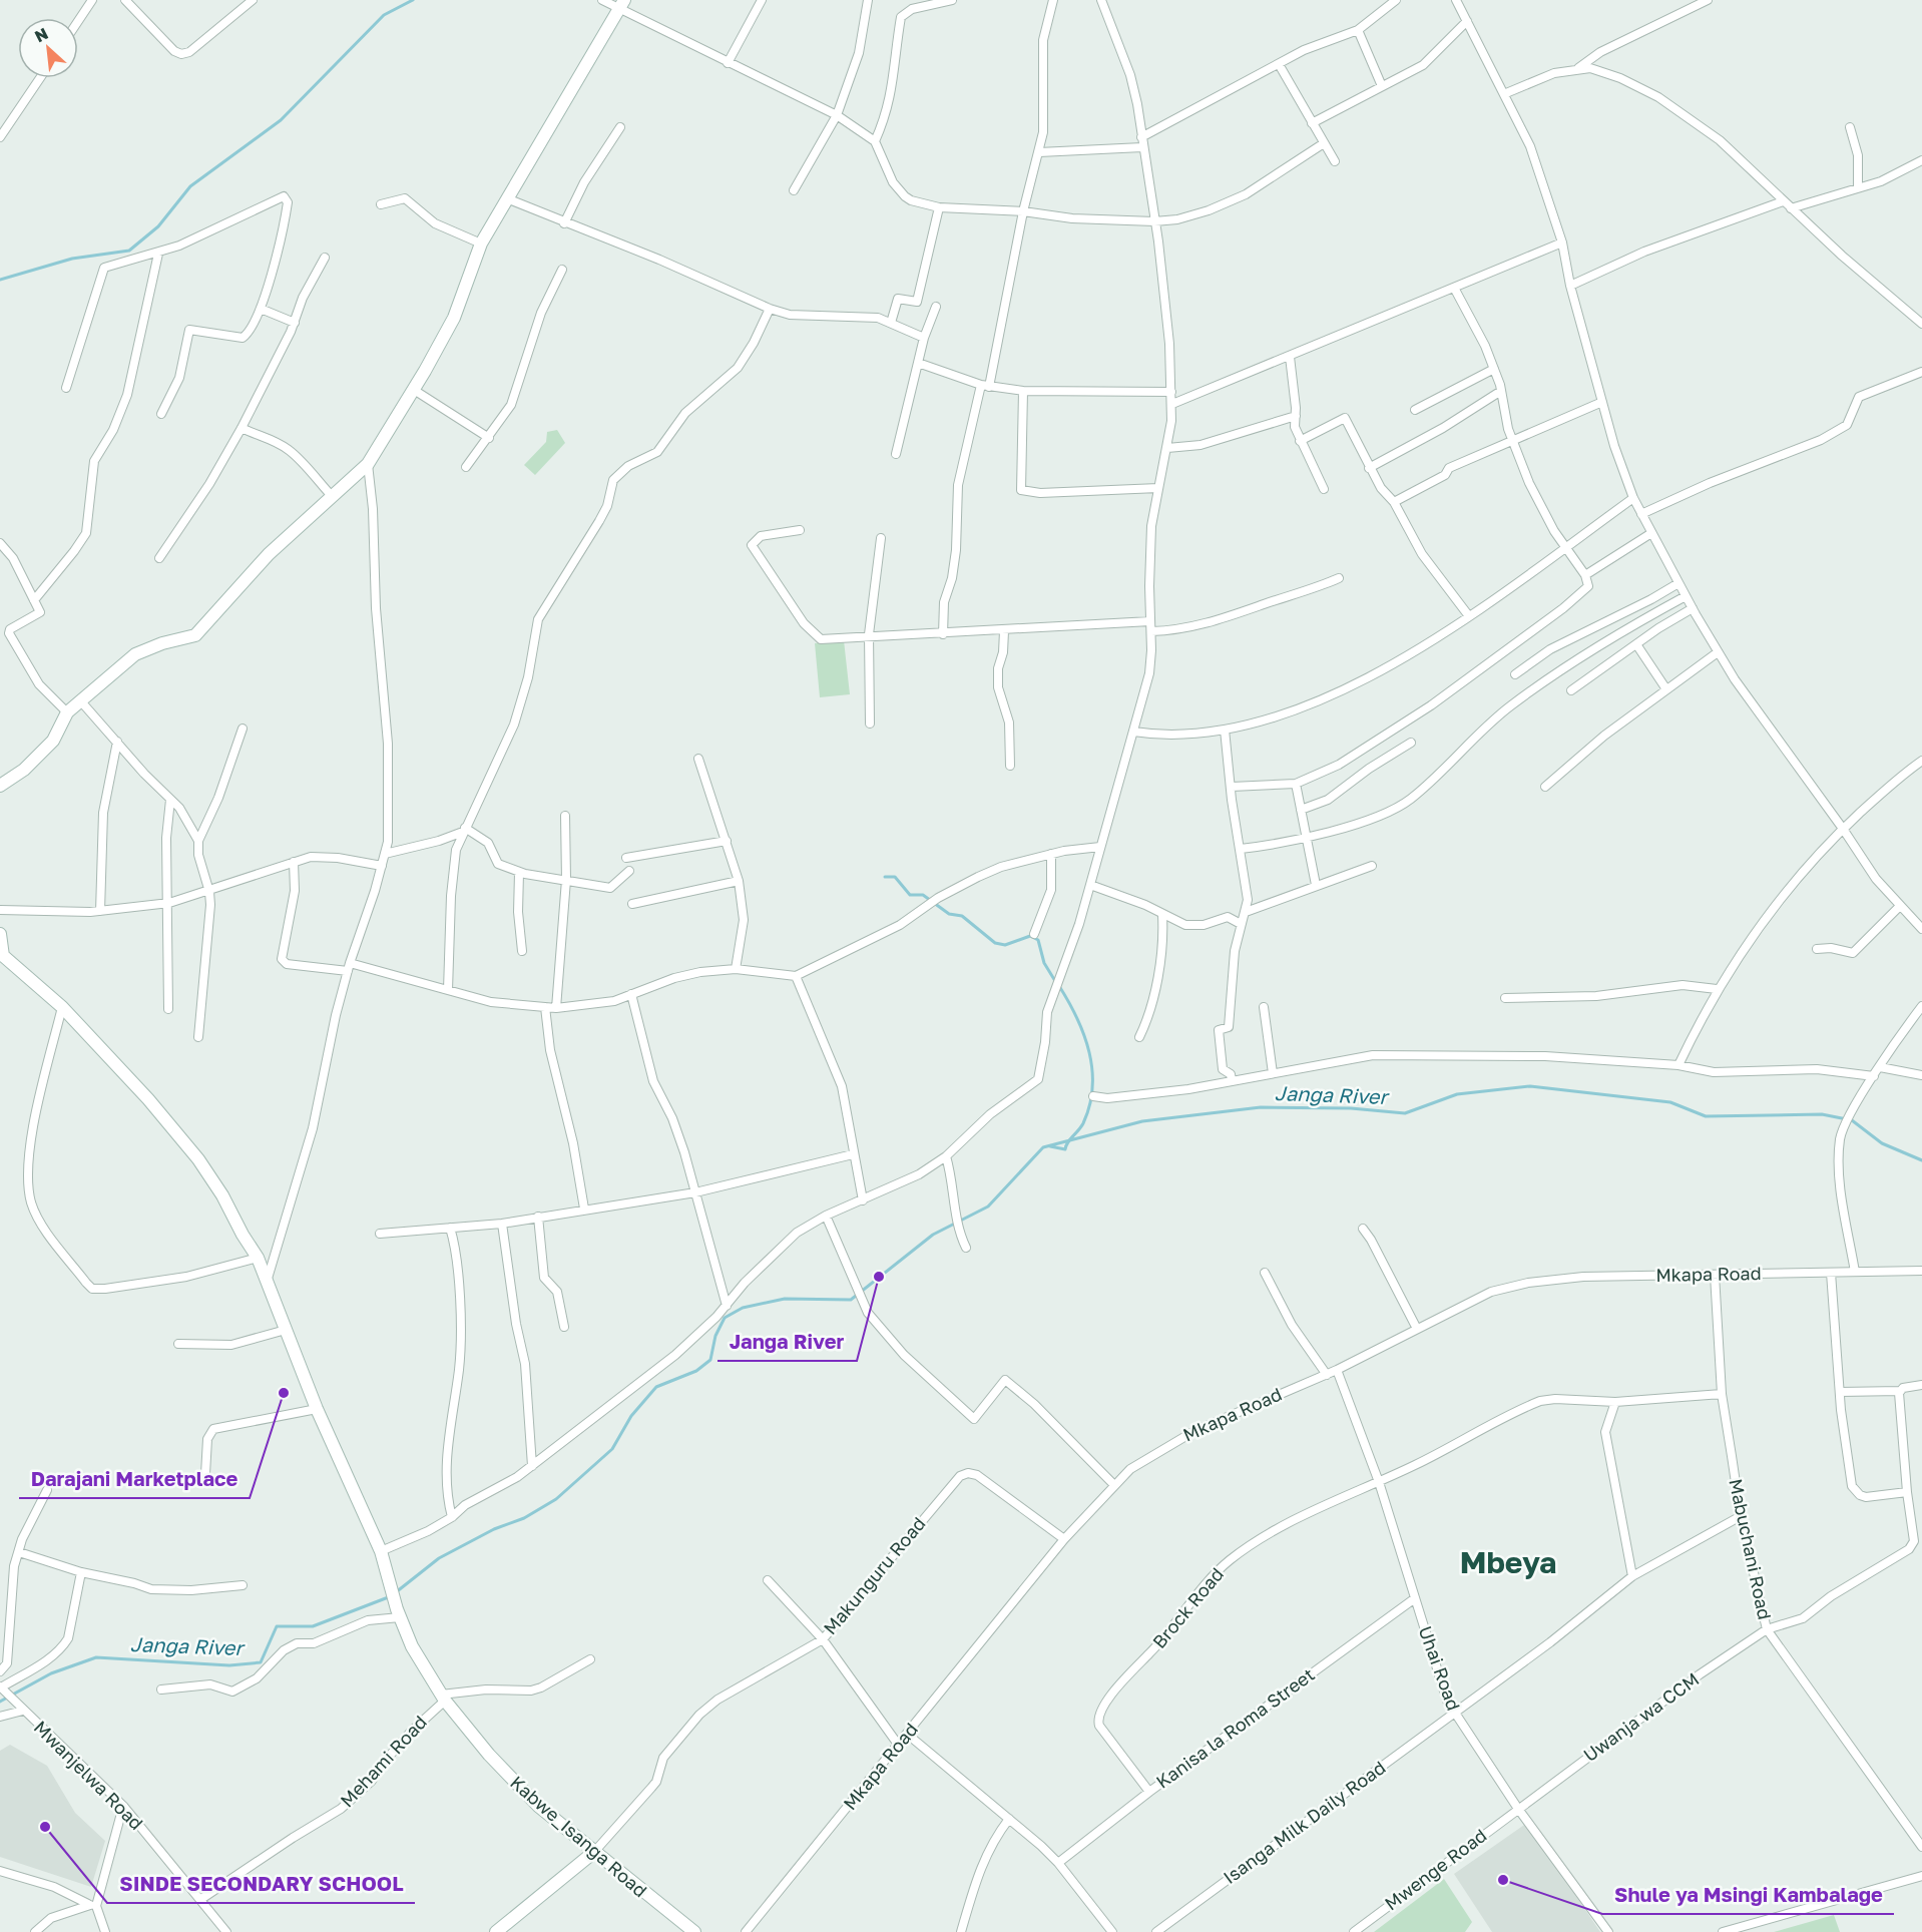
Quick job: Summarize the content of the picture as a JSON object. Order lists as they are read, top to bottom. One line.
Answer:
{"streets":{"street":["Mkapa Road","Mabuchani Road","Makunguru Road","Brock Road","Uhai Road","Uwanja wa CCM","Kanisa la Roma Street","Mehami Road","Mwanjelwa Road","Isanga Milk Daily Road","Kabwe_Isanga Road","Mwenge Road"]},"crossings":[["Mkapa Road","Mabuchani Road"],["Mkapa Road","Makunguru Road"],["Mkapa Road","Uhai Road"],["Mabuchani Road","Uwanja wa CCM"],["Mabuchani Road","Isanga Milk Daily Road"],["Makunguru Road","Kabwe_Isanga Road"],["Brock Road","Uhai Road"],["Brock Road","Kanisa la Roma Street"],["Uhai Road","Uwanja wa CCM"],["Uhai Road","Kanisa la Roma Street"],["Uhai Road","Isanga Milk Daily Road"],["Uhai Road","Mwenge Road"],["Uwanja wa CCM","Mwenge Road"],["Mehami Road","Mwanjelwa Road"],["Mehami Road","Kabwe_Isanga Road"]],"districts":["Mbeya"],"water":["Janga River"],"places":["Janga River","Darajani Marketplace","SINDE SECONDARY SCHOOL","Shule ya Msingi Kambalage"],"north":"top left"}
